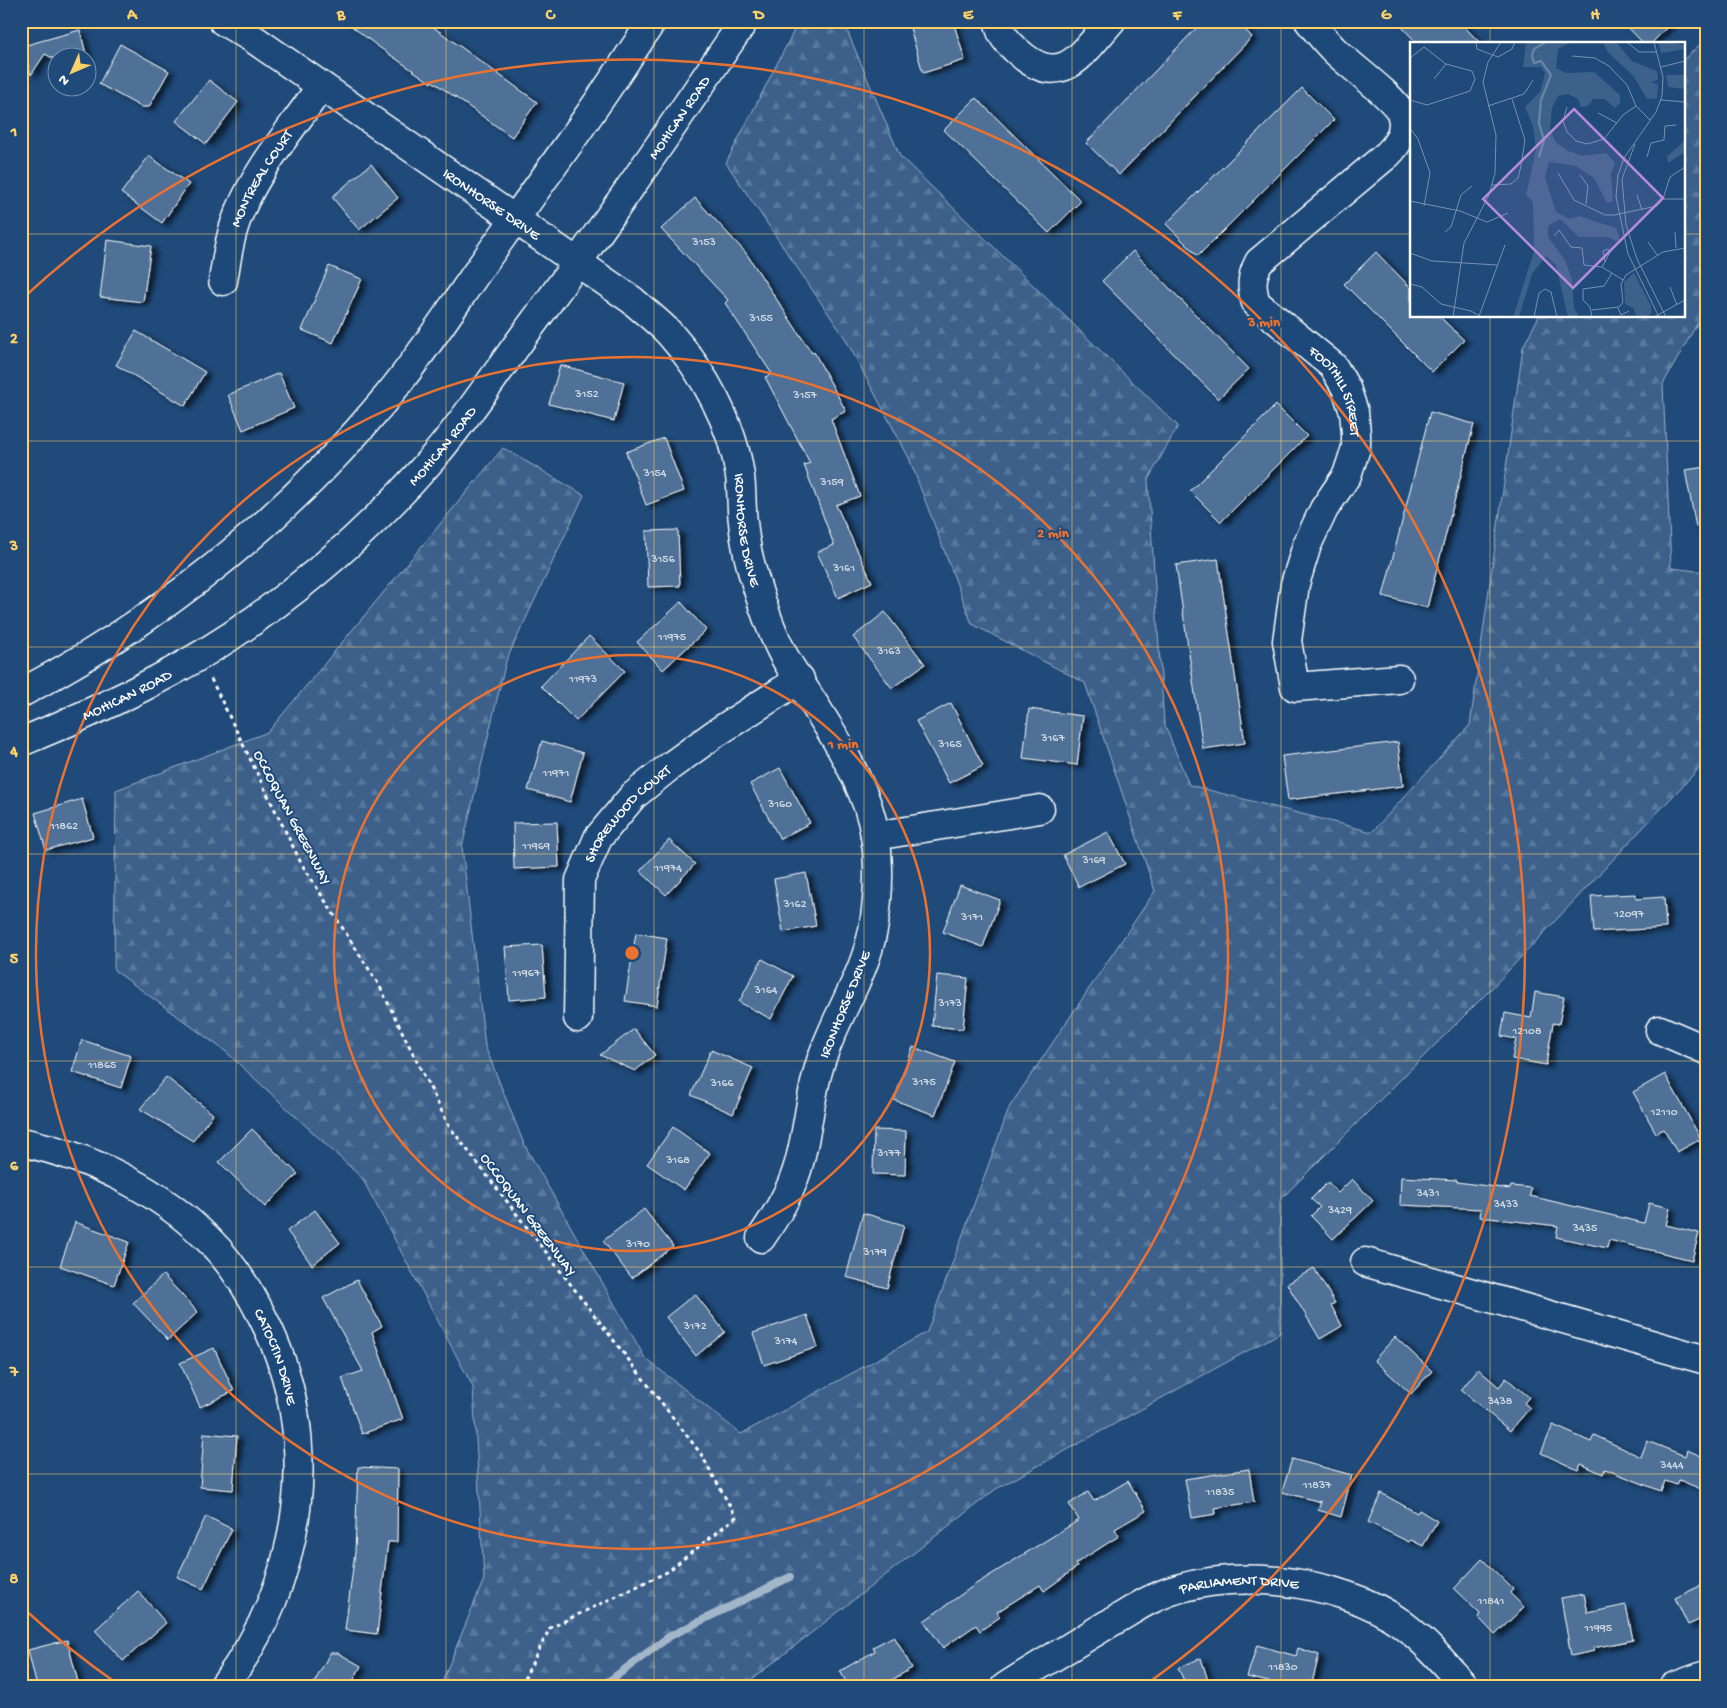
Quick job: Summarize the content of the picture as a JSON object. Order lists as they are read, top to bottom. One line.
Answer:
{"streets":{"street":["MOHICAN ROAD","MONTREAL COURT","IRONHORSE DRIVE","FOOTHILL STREET","SHOREWOOD COURT","CATOCTIN DRIVE","PARLIAMENT DRIVE"],"path":["OCCOQUAN GREENWAY"]},"crossings":[["MOHICAN ROAD","IRONHORSE DRIVE"],["MOHICAN ROAD","OCCOQUAN GREENWAY"],["MONTREAL COURT","IRONHORSE DRIVE"],["IRONHORSE DRIVE","SHOREWOOD COURT"]],"house_numbers":["3153","3155","3152","3157","3154","3159","3156","3161","11975","3163","11973","3167","3165","11971","3160","11862","11969","3169","11974","3162","12097","3171","11967","3164","3173","12108","11865","3175","3166","12110","3177","3168","3431","3433","3429","3435","3170","3179","3172","3174","3438","3444","11837","11835","11841","11995","11830"],"north":"bottom left","grid":{"columns":["A","B","C","D","E","F","G","H"],"rows":["1","2","3","4","5","6","7","8"]},"rings":["3 min","2 min","1 min"]}
